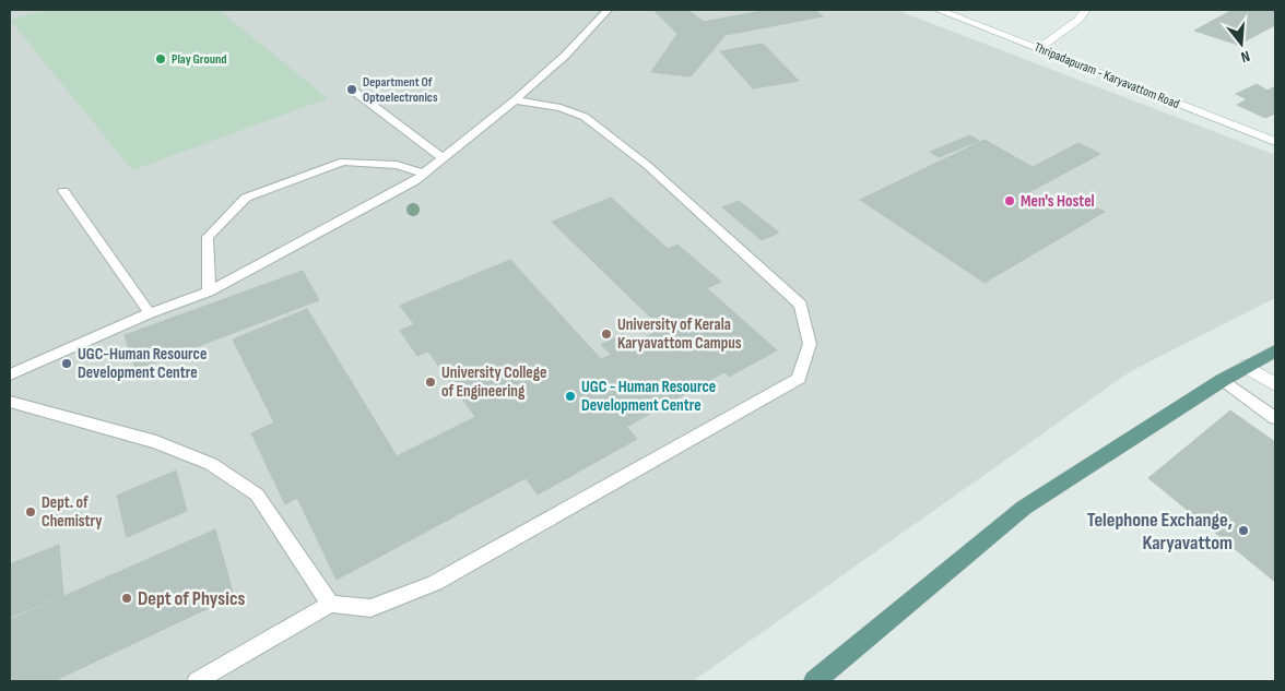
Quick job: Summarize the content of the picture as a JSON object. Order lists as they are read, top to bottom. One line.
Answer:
{"streets":{"main road":["Thripadapuram - Karyavattom Road"]},"places":["Play Ground","Department Of Optoelectronics","Men's Hostel","University of Kerala Karyavattom Campus","UGC-Human Resource Development Centre","University College of Engineering","UGC - Human Resource Development Centre","Dept. of Chemistry","Telephone Exchange, Karyavattom","Dept of Physics"],"north":"bottom"}
